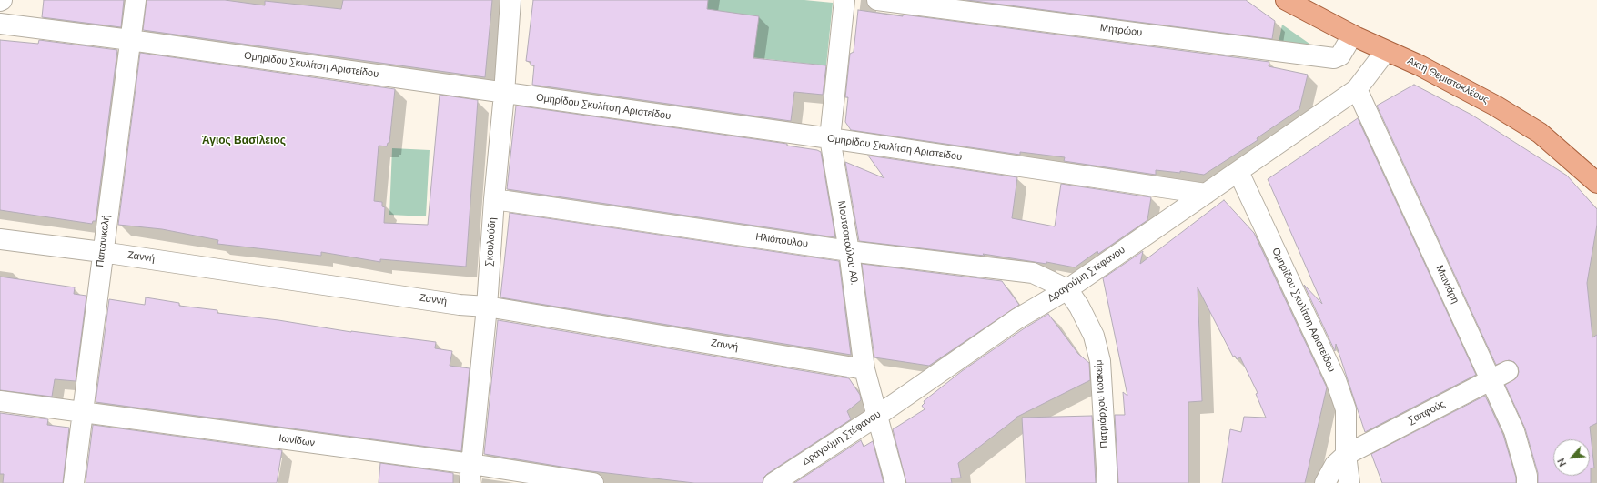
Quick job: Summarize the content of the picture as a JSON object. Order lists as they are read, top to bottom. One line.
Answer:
{"streets":{"main road":["Ακτή Θεμιστοκλέους"],"street":["Μητρώου","Ομηρίδου Σκυλίτση Αριστείδου","Παπανικολή","Ηλιόπουλου","Σκουλούδη","Μουτσοπούλου Αθ.","Ζαννή","Δραγούμη Στέφανου","Μπινιάρη","Πατριάρχου Ιωακείμ","Σαπφούς","Ιωνίδων"]},"crossings":[["Μητρώου","Ακτή Θεμιστοκλέους"],["Ομηρίδου Σκυλίτση Αριστείδου","Παπανικολή"],["Ομηρίδου Σκυλίτση Αριστείδου","Σκουλούδη"],["Ομηρίδου Σκυλίτση Αριστείδου","Μουτσοπούλου Αθ."],["Ομηρίδου Σκυλίτση Αριστείδου","Δραγούμη Στέφανου"],["Ομηρίδου Σκυλίτση Αριστείδου","Σαπφούς"],["Ακτή Θεμιστοκλέους","Δραγούμη Στέφανου"],["Παπανικολή","Ζαννή"],["Παπανικολή","Ιωνίδων"],["Ηλιόπουλου","Σκουλούδη"],["Ηλιόπουλου","Μουτσοπούλου Αθ."],["Ηλιόπουλου","Δραγούμη Στέφανου"],["Ηλιόπουλου","Πατριάρχου Ιωακείμ"],["Σκουλούδη","Ζαννή"],["Σκουλούδη","Ιωνίδων"],["Μουτσοπούλου Αθ.","Ζαννή"],["Μουτσοπούλου Αθ.","Δραγούμη Στέφανου"],["Δραγούμη Στέφανου","Μπινιάρη"],["Δραγούμη Στέφανου","Πατριάρχου Ιωακείμ"],["Μπινιάρη","Σαπφούς"]],"districts":["Άγιος Βασίλειος"],"north":"bottom left"}
